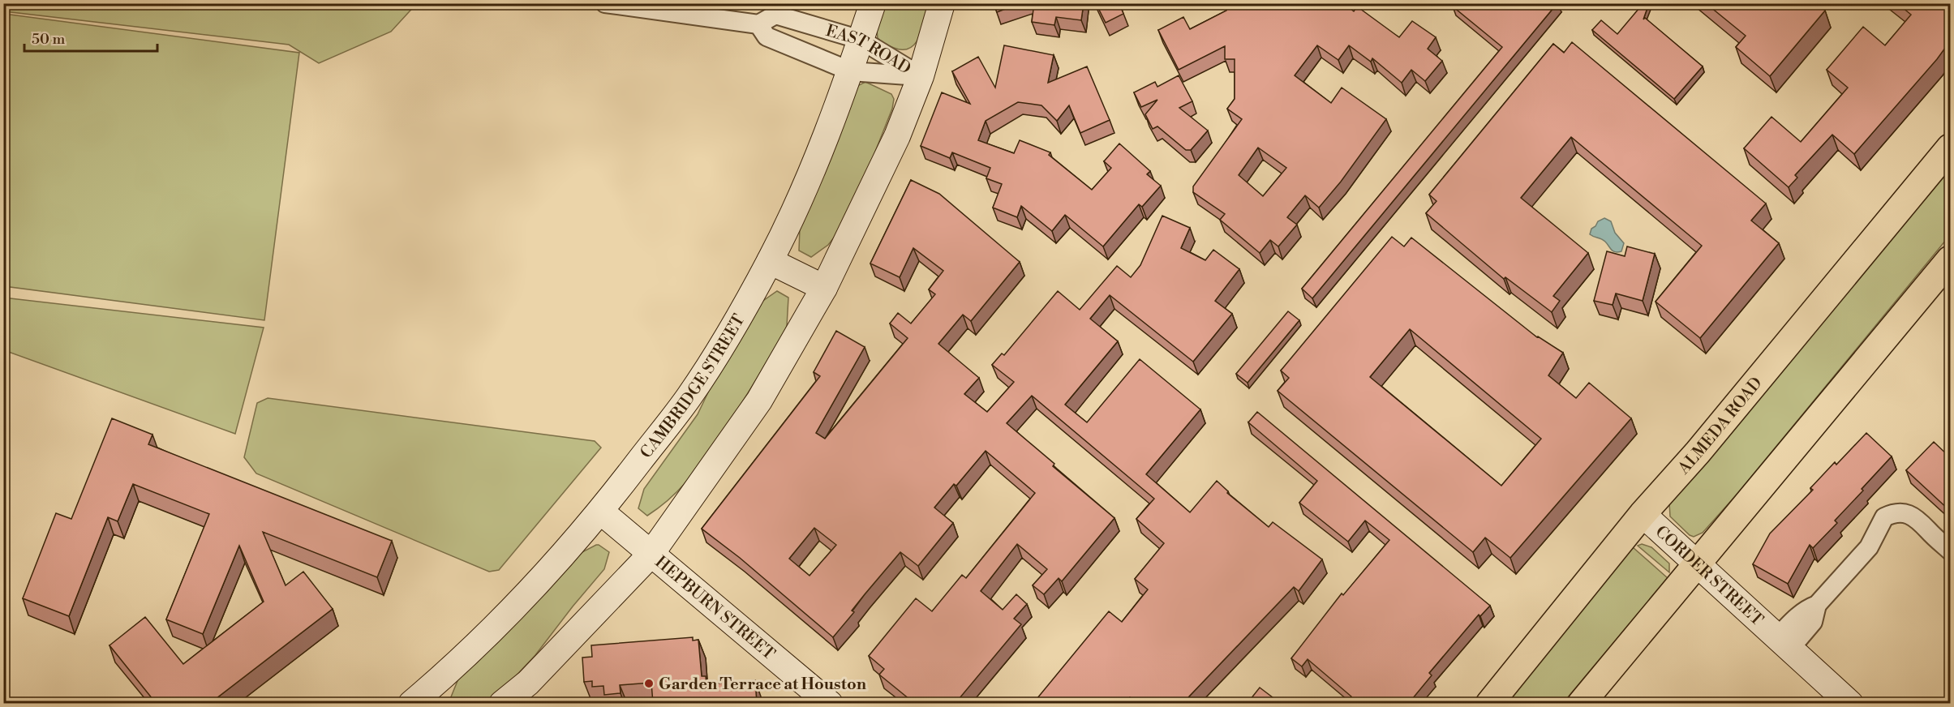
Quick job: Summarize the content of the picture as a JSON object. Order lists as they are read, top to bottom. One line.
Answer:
{"streets":{"main road":["ALMEDA ROAD"],"street":["EAST ROAD","CAMBRIDGE STREET","CORDER STREET","HEPBURN STREET"]},"crossings":[["EAST ROAD","CAMBRIDGE STREET"],["CAMBRIDGE STREET","HEPBURN STREET"],["ALMEDA ROAD","CORDER STREET"]],"places":["Garden Terrace at Houston"],"scale_bar":"50 m"}
